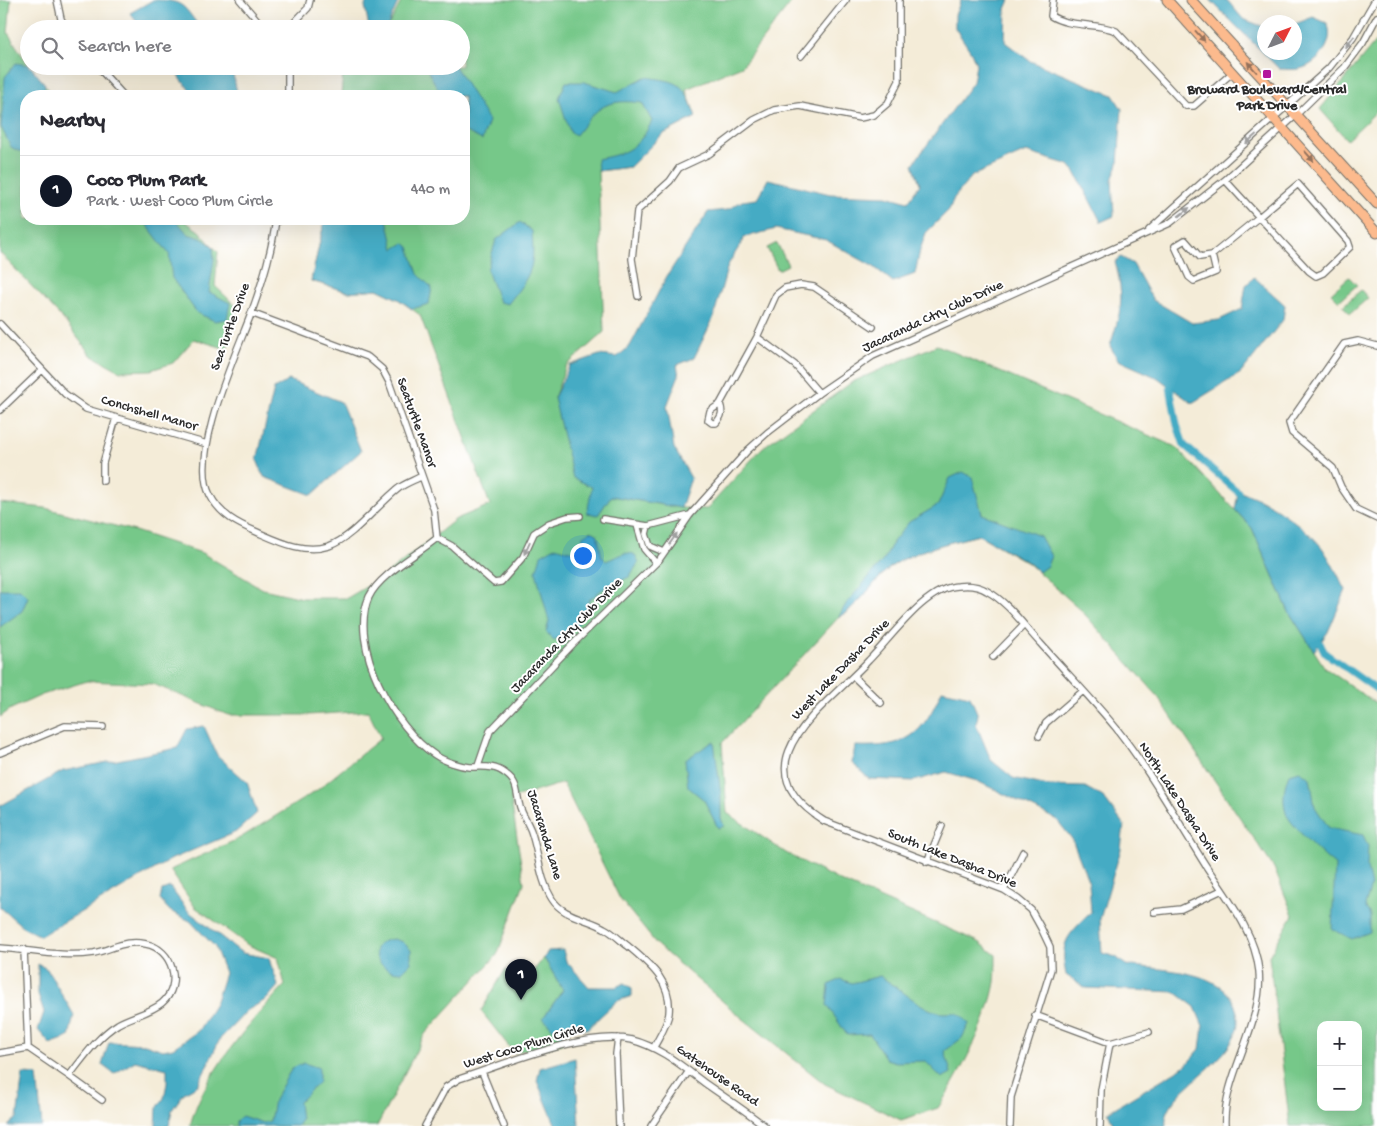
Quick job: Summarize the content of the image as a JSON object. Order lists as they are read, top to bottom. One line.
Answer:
{"streets":{"street":["Jacaranda Ctry Club Drive","Sea Turtle Drive","Conchshell Manor","Seaturtle Manor","West Lake Dasha Drive","North Lake Dasha Drive","Jacaranda Lane","South Lake Dasha Drive","West Coco Plum Circle","Gatehouse Road"]},"crossings":[["Jacaranda Ctry Club Drive","Jacaranda Lane"],["Sea Turtle Drive","Conchshell Manor"],["Sea Turtle Drive","Seaturtle Manor"],["Seaturtle Manor","Jacaranda Lane"],["West Lake Dasha Drive","North Lake Dasha Drive"],["West Lake Dasha Drive","South Lake Dasha Drive"],["Jacaranda Lane","West Coco Plum Circle"],["Jacaranda Lane","Gatehouse Road"],["West Coco Plum Circle","Gatehouse Road"]],"places":{"transit":["Broward Boulevard/Central Park Drive"]},"north":"top right","page":{"search":"Search here","heading":"Nearby","list":[{"mark":"1","name":"Coco Plum Park","note":"Park · West Coco Plum Circle","value":"440 m"}],"pins":"1","map_buttons":["+","−"]}}
